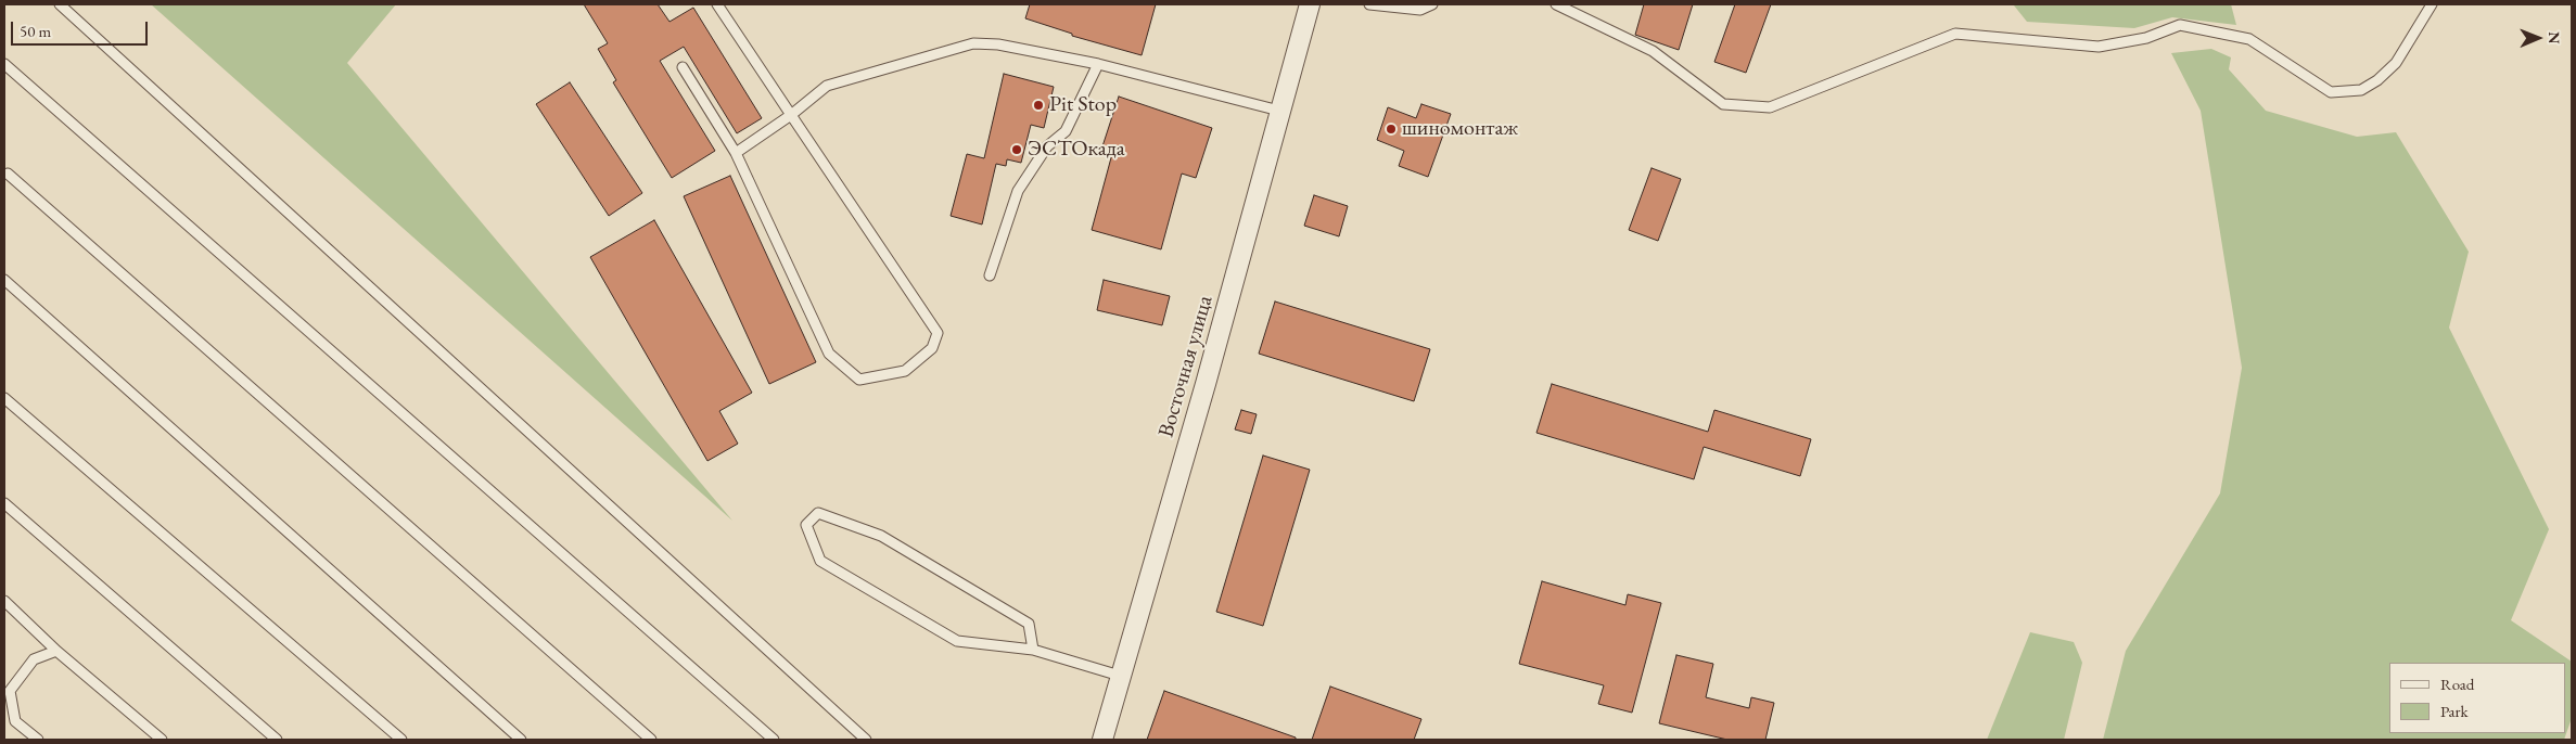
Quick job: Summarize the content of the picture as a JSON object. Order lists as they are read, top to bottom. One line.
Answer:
{"streets":{"street":["Восточная улица"]},"places":["Pit Stop","шиномонтаж","ЭСТОкада"],"legend":["Road","Park"],"scale_bar":"50 m","north":"right"}
